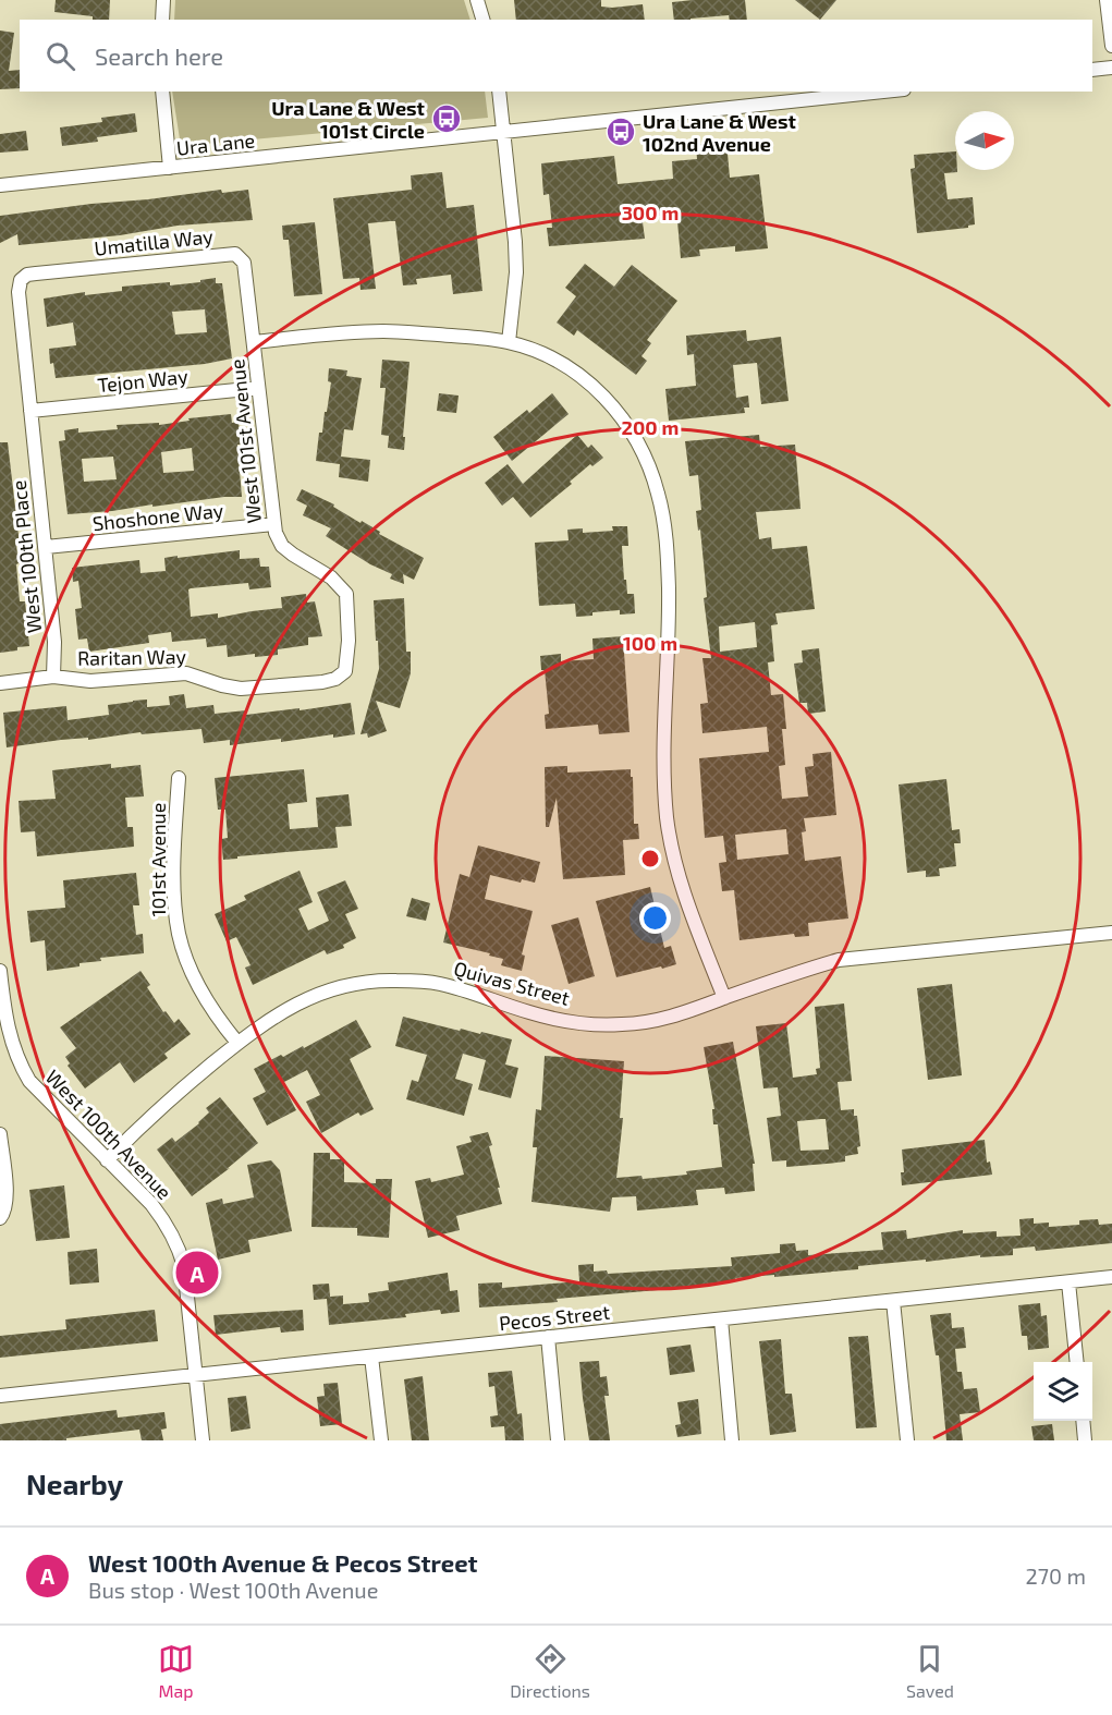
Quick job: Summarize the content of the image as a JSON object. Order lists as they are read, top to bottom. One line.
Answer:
{"streets":{"street":["Ura Lane","Umatilla Way","Tejon Way","West 101st Avenue","Shoshone Way","West 100th Place","Raritan Way","101st Avenue","Quivas Street","West 100th Avenue","Pecos Street"]},"crossings":[["Umatilla Way","West 101st Avenue"],["Umatilla Way","West 100th Place"],["Tejon Way","West 101st Avenue"],["Tejon Way","West 100th Place"],["West 101st Avenue","Shoshone Way"],["West 101st Avenue","Raritan Way"],["West 101st Avenue","Quivas Street"],["Shoshone Way","West 100th Place"],["West 100th Place","Raritan Way"],["101st Avenue","Quivas Street"],["Quivas Street","West 100th Avenue"],["West 100th Avenue","Pecos Street"]],"places":{"bus stop":["Ura Lane & West 101st Circle","Ura Lane & West 102nd Avenue"]},"north":"right","page":{"search":"Search here","pins":"A","heading":"Nearby","list":[{"mark":"A","name":"West 100th Avenue & Pecos Street","note":"Bus stop · West 100th Avenue","value":"270 m"}],"nav":["Map","Directions","Saved"]},"rings":["300 m","200 m","100 m"]}
